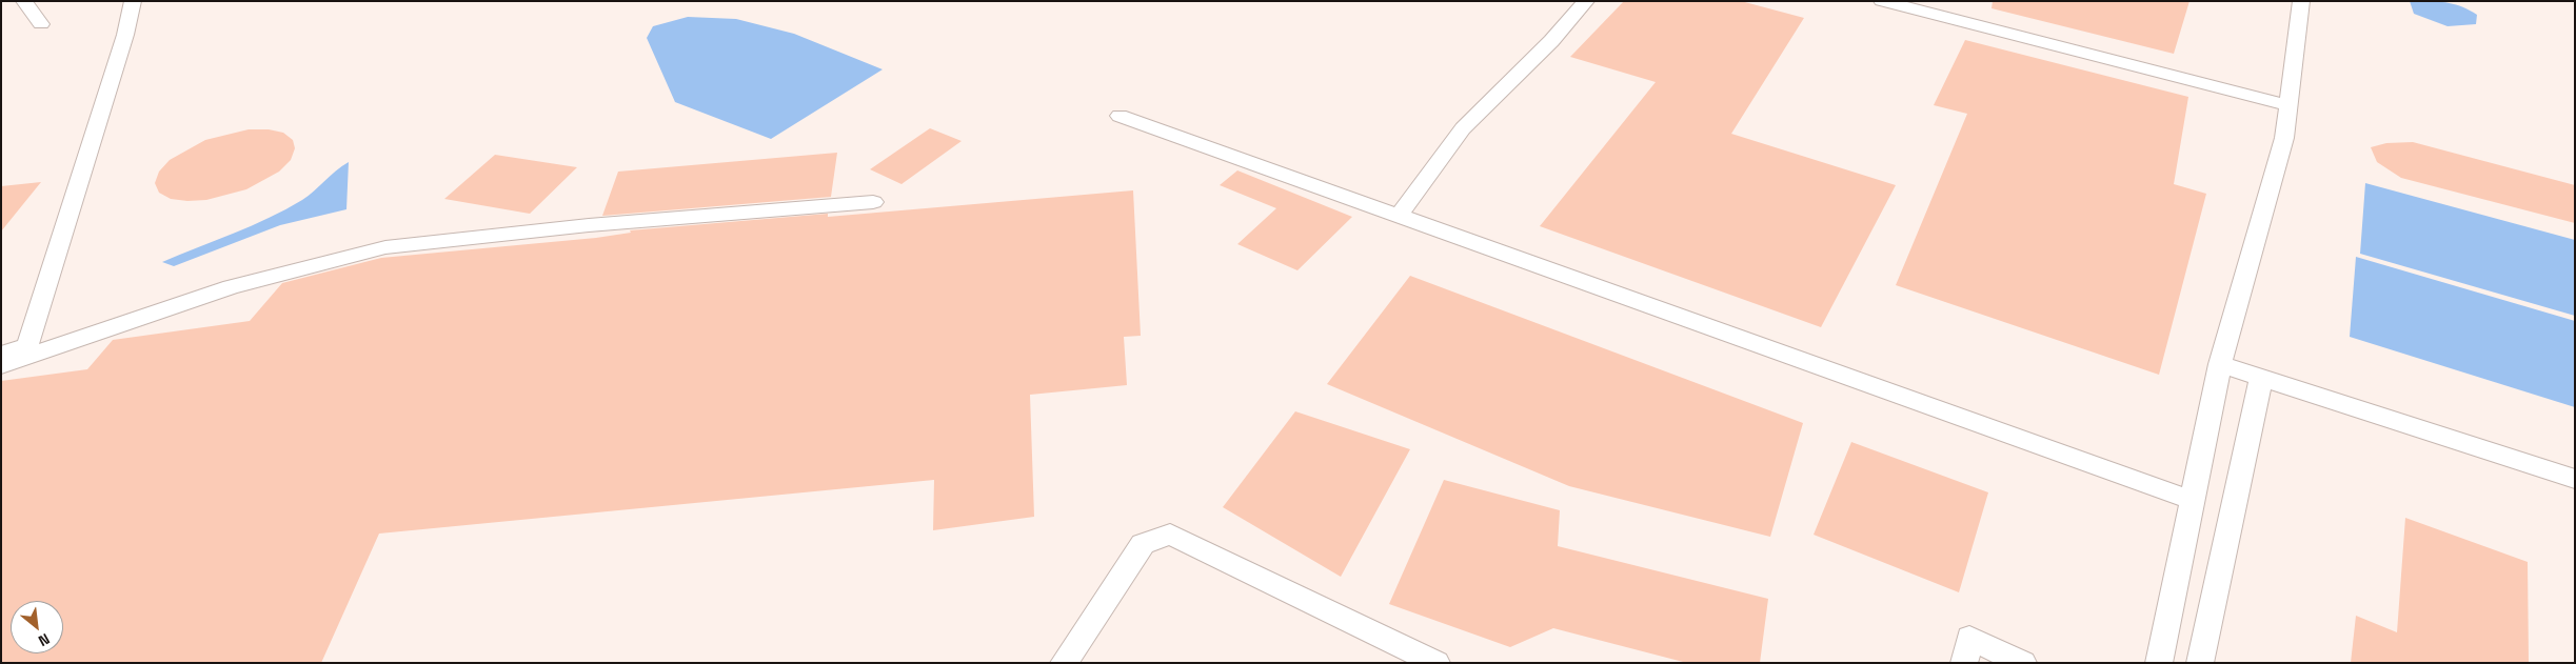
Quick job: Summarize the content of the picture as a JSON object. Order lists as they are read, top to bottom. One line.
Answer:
{"north":"bottom right"}
